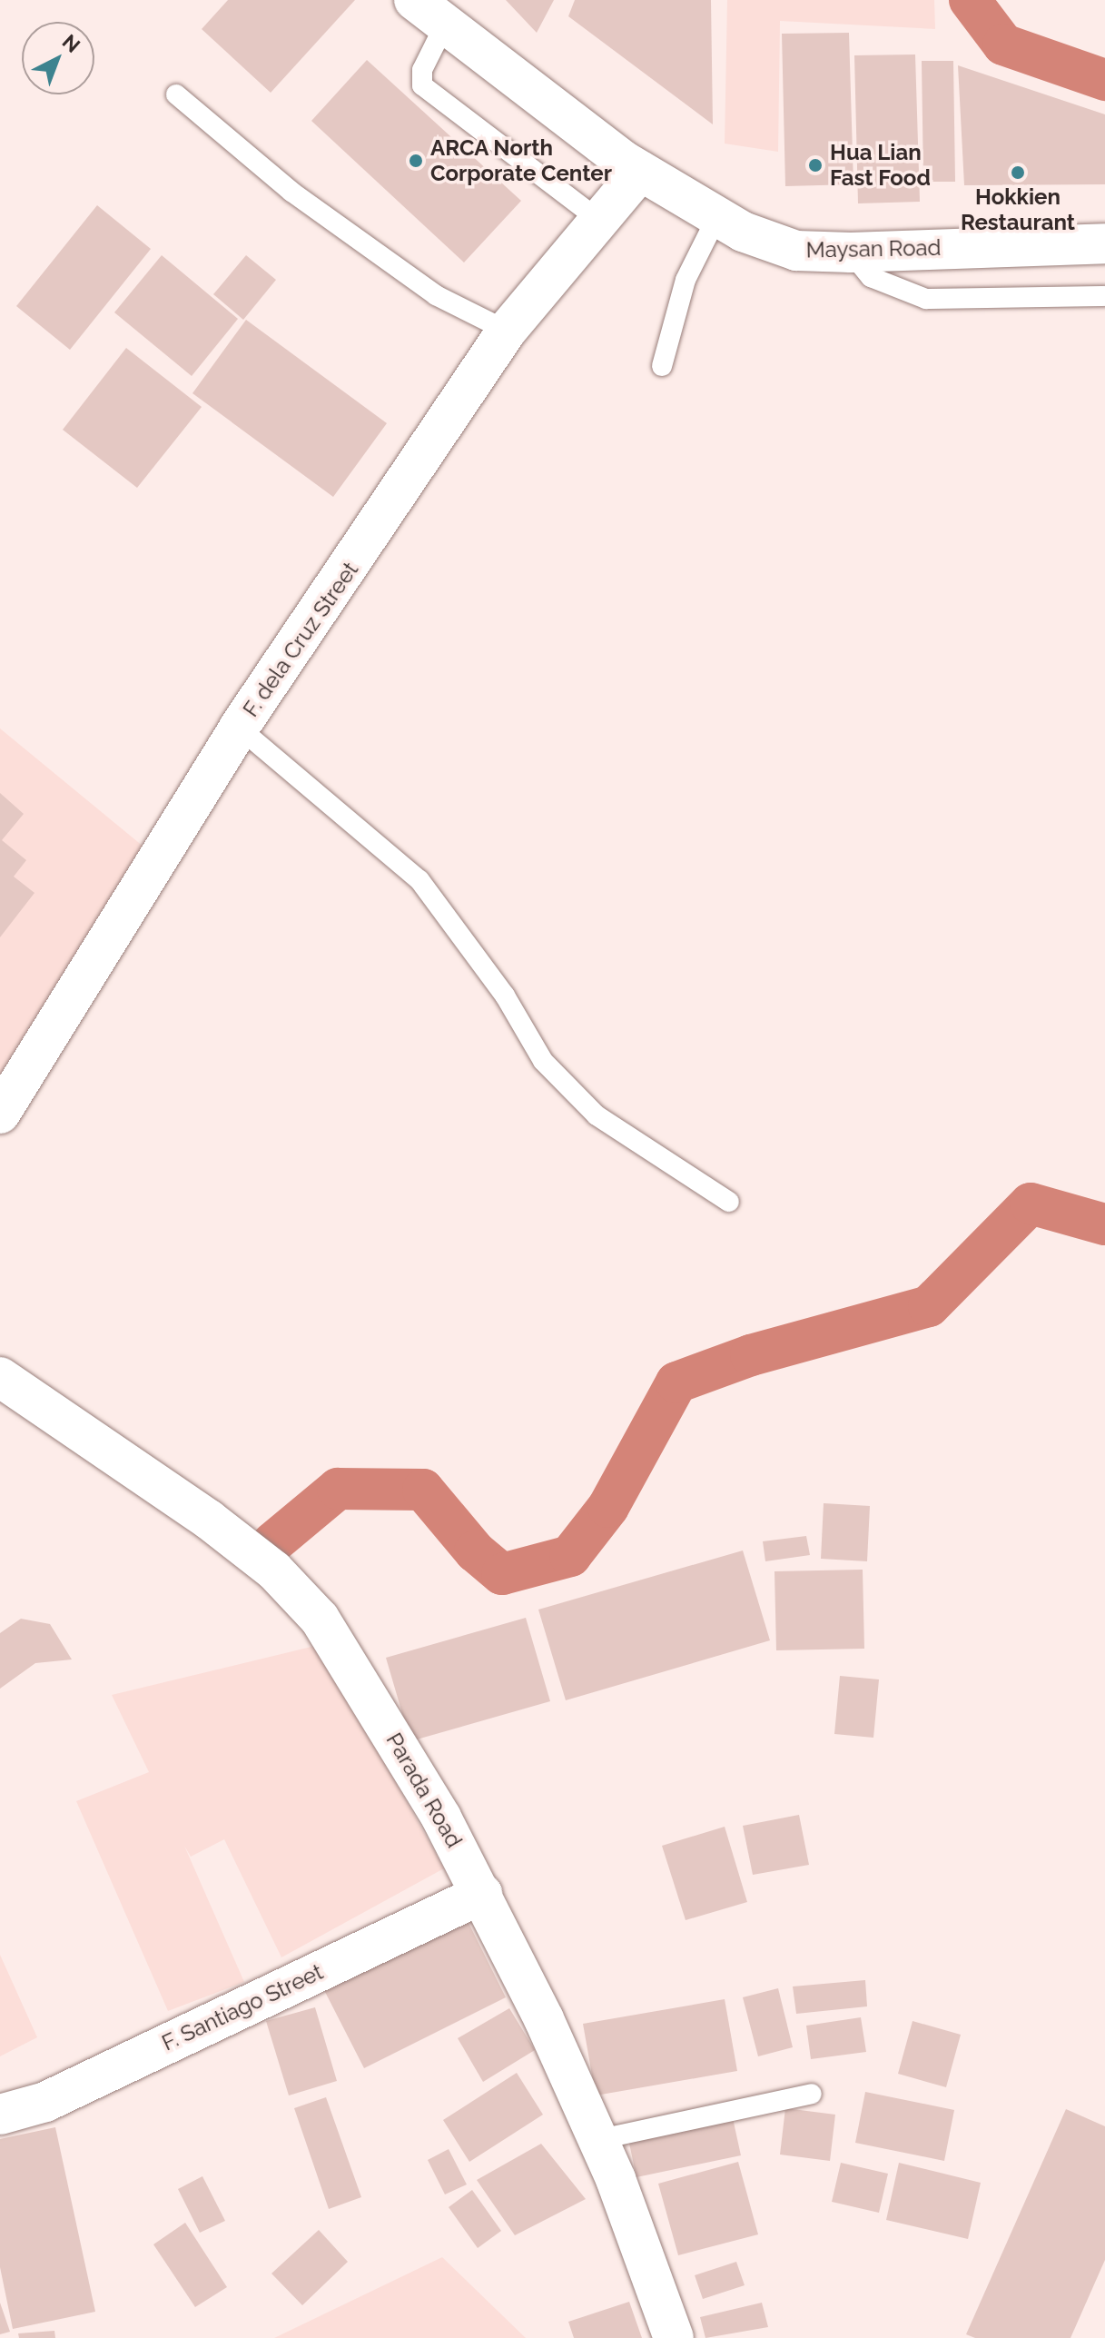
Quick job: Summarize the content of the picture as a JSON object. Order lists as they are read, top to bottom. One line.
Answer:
{"streets":{"street":["Maysan Road","F. dela Cruz Street","Parada Road","F. Santiago Street"]},"crossings":[["Maysan Road","F. dela Cruz Street"],["Parada Road","F. Santiago Street"]],"places":["ARCA North Corporate Center","Hua Lian Fast Food","Hokkien Restaurant"],"north":"top right"}
